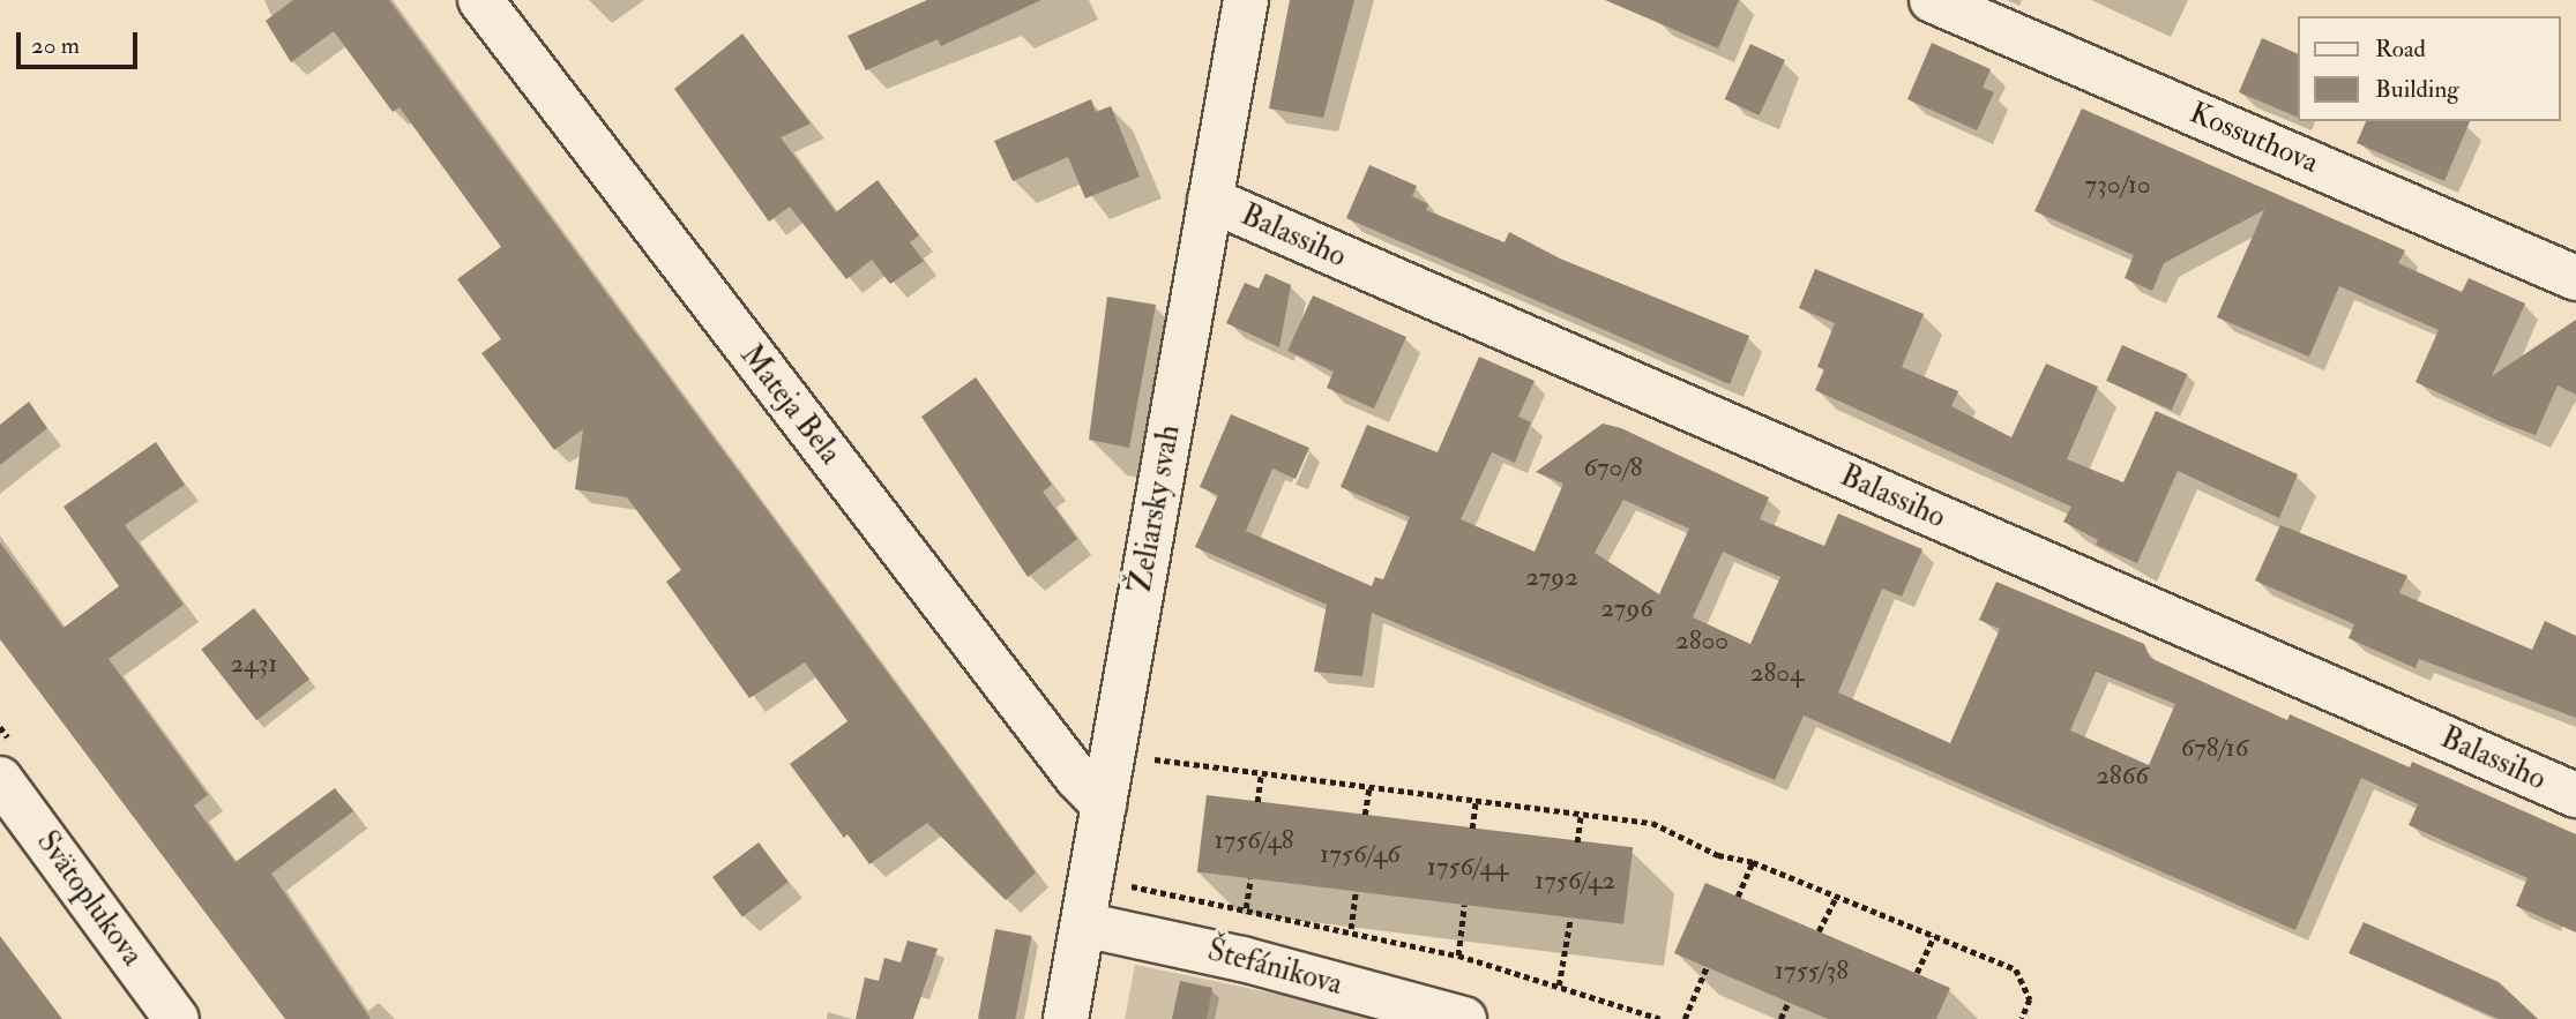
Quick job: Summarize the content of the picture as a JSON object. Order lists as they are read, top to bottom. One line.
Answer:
{"streets":{"street":["Kossuthova","Balassiho","Mateja Bela","Želiarsky svah","Svätoplukova","Štefánikova"]},"crossings":[["Balassiho","Želiarsky svah"],["Mateja Bela","Želiarsky svah"],["Želiarsky svah","Štefánikova"]],"house_numbers":["730/10","670/8","2792","2796","2800","2431","2804","678/16","2866","1756/48","1756/46","1756/44","1756/42","1755/38"],"legend":["Road","Building"],"scale_bar":"20 m"}
